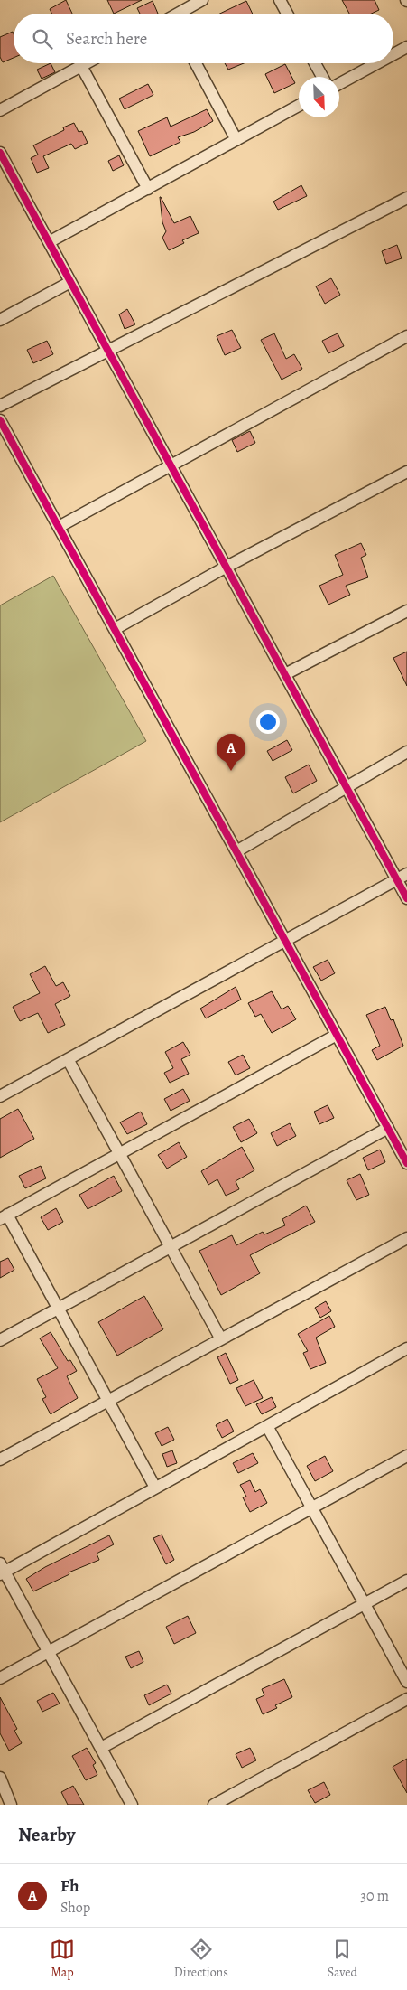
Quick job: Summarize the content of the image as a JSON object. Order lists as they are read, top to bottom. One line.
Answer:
{"north":"bottom right","page":{"search":"Search here","pins":"A","heading":"Nearby","list":[{"mark":"A","name":"Fh","note":"Shop","value":"30 m"}],"nav":["Map","Directions","Saved"]}}
